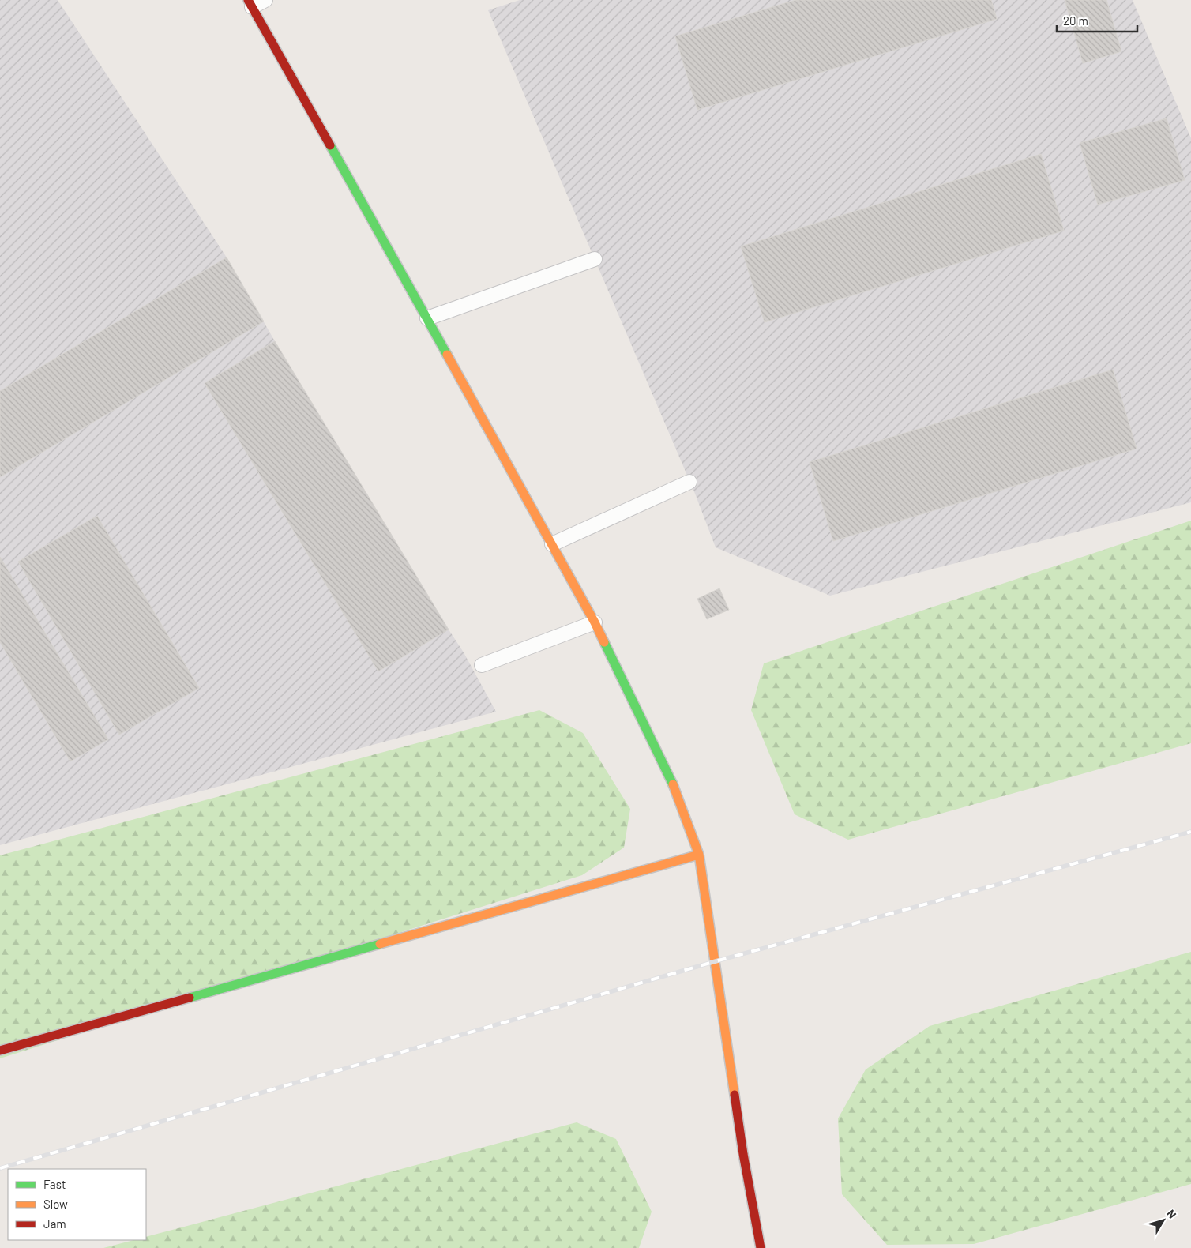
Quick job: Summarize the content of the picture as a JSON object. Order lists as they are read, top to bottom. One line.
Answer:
{"legend":["Fast","Slow","Jam"],"scale_bar":"20 m","north":"top right"}
